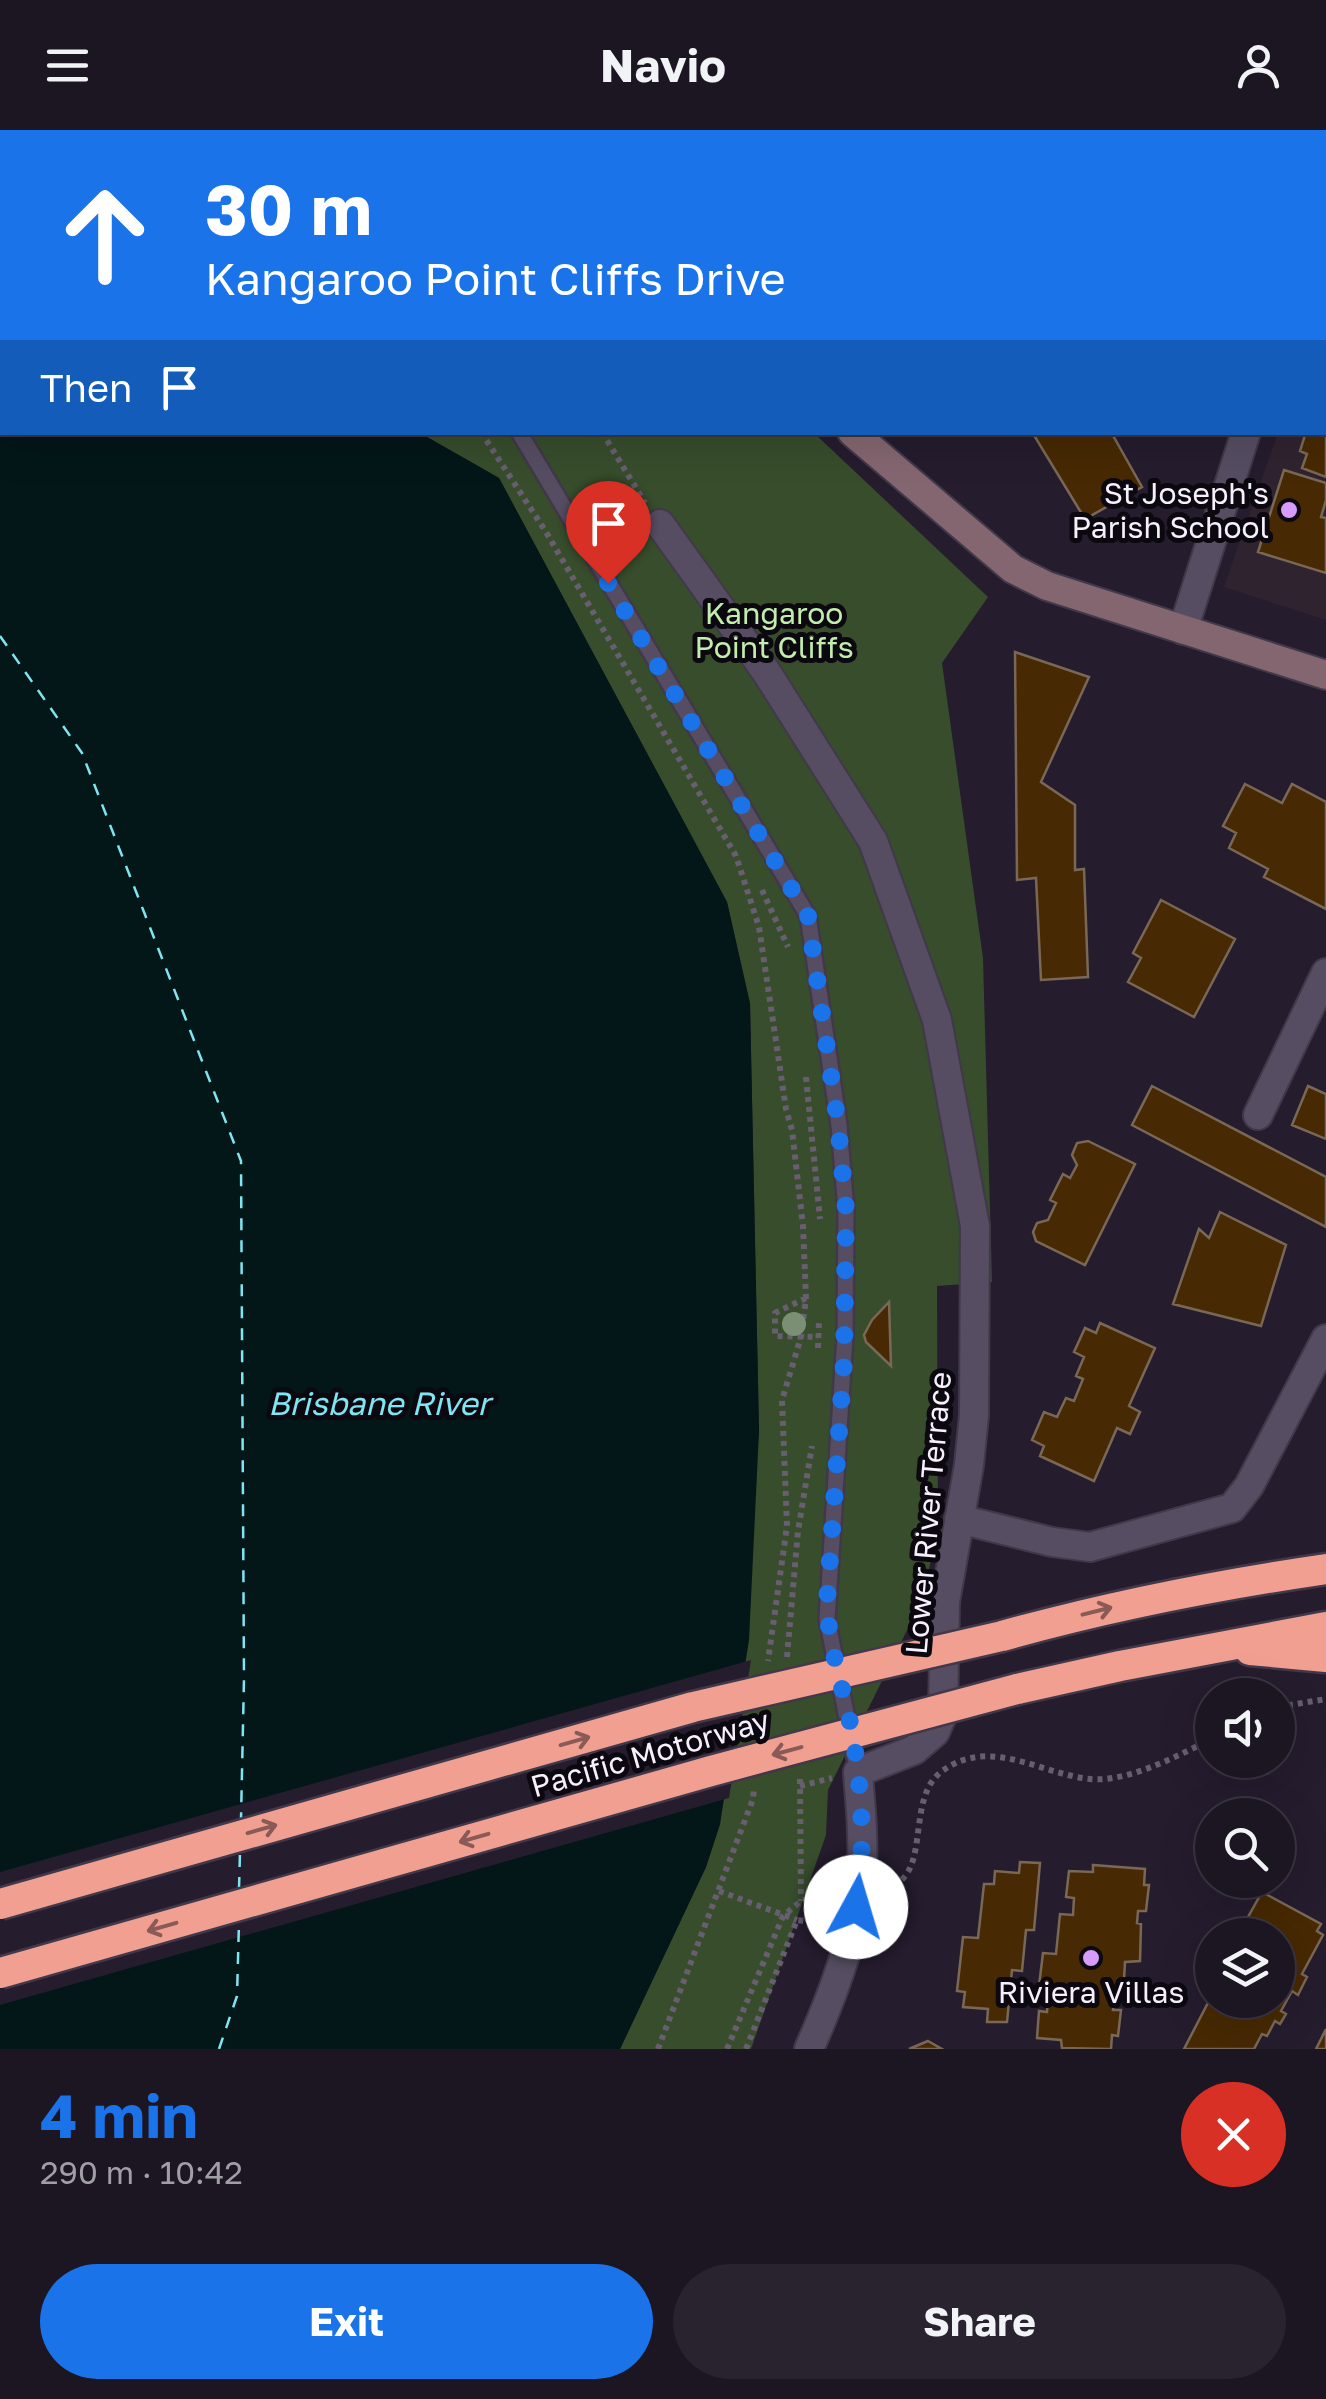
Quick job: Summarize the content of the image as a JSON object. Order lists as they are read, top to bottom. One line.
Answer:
{"streets":{"highway":["Pacific Motorway"],"street":["Lower River Terrace"]},"water":["Brisbane River"],"parks":["Kangaroo Point Cliffs"],"places":["St Joseph's Parish School","Riviera Villas"],"page":{"header":"Navio","turn":["30 m","Kangaroo Point Cliffs Drive"],"then":"Then","heading":["4 min","290 m · 10:42"],"buttons":["Exit","Share"]}}
